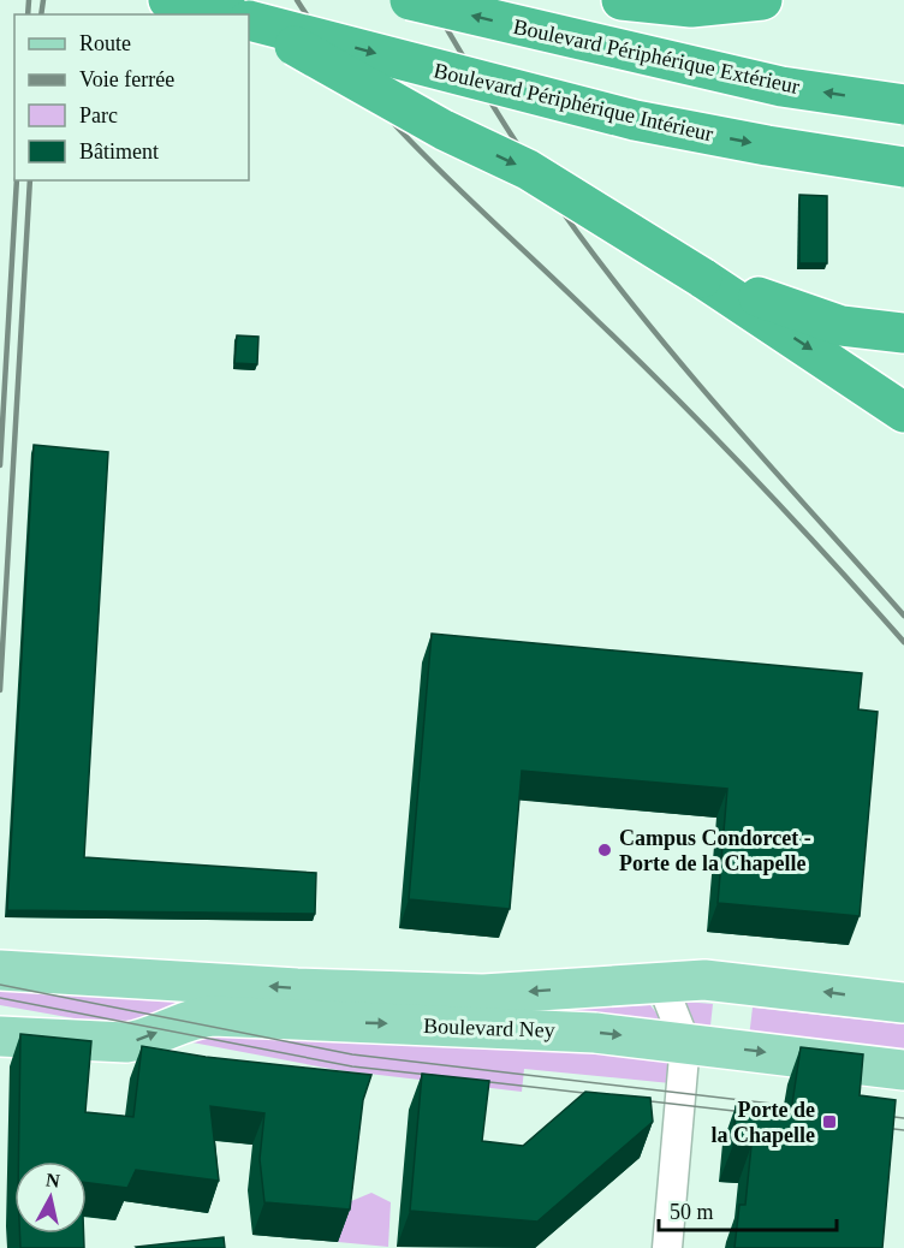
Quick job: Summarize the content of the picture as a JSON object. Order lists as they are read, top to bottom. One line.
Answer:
{"streets":{"highway":["Boulevard Périphérique Extérieur","Boulevard Périphérique Intérieur"],"main road":["Boulevard Ney"]},"places":{"other":["Campus Condorcet - Porte de la Chapelle"],"transit":["Porte de la Chapelle"]},"legend":["Route","Voie ferrée","Parc","Bâtiment"],"scale_bar":"50 m","north":"top"}
